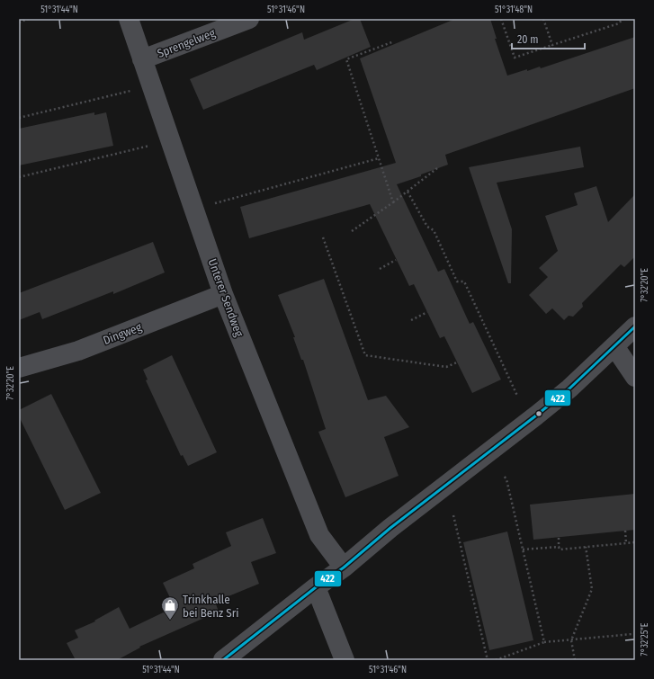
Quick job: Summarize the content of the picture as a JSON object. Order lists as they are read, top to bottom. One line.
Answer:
{"streets":{"street":["Sprengelweg","Unterer Sendweg","Dingweg"]},"crossings":[["Sprengelweg","Unterer Sendweg"],["Unterer Sendweg","Dingweg"]],"places":{"shop":["Trinkhalle bei Benz Sri"]},"lines":["transit line 422"],"scale_bar":"20 m","coordinates":["51°31'44\"N","51°31'46\"N","51°31'48\"N","7°32'20\"E","7°32'25\"E"]}
